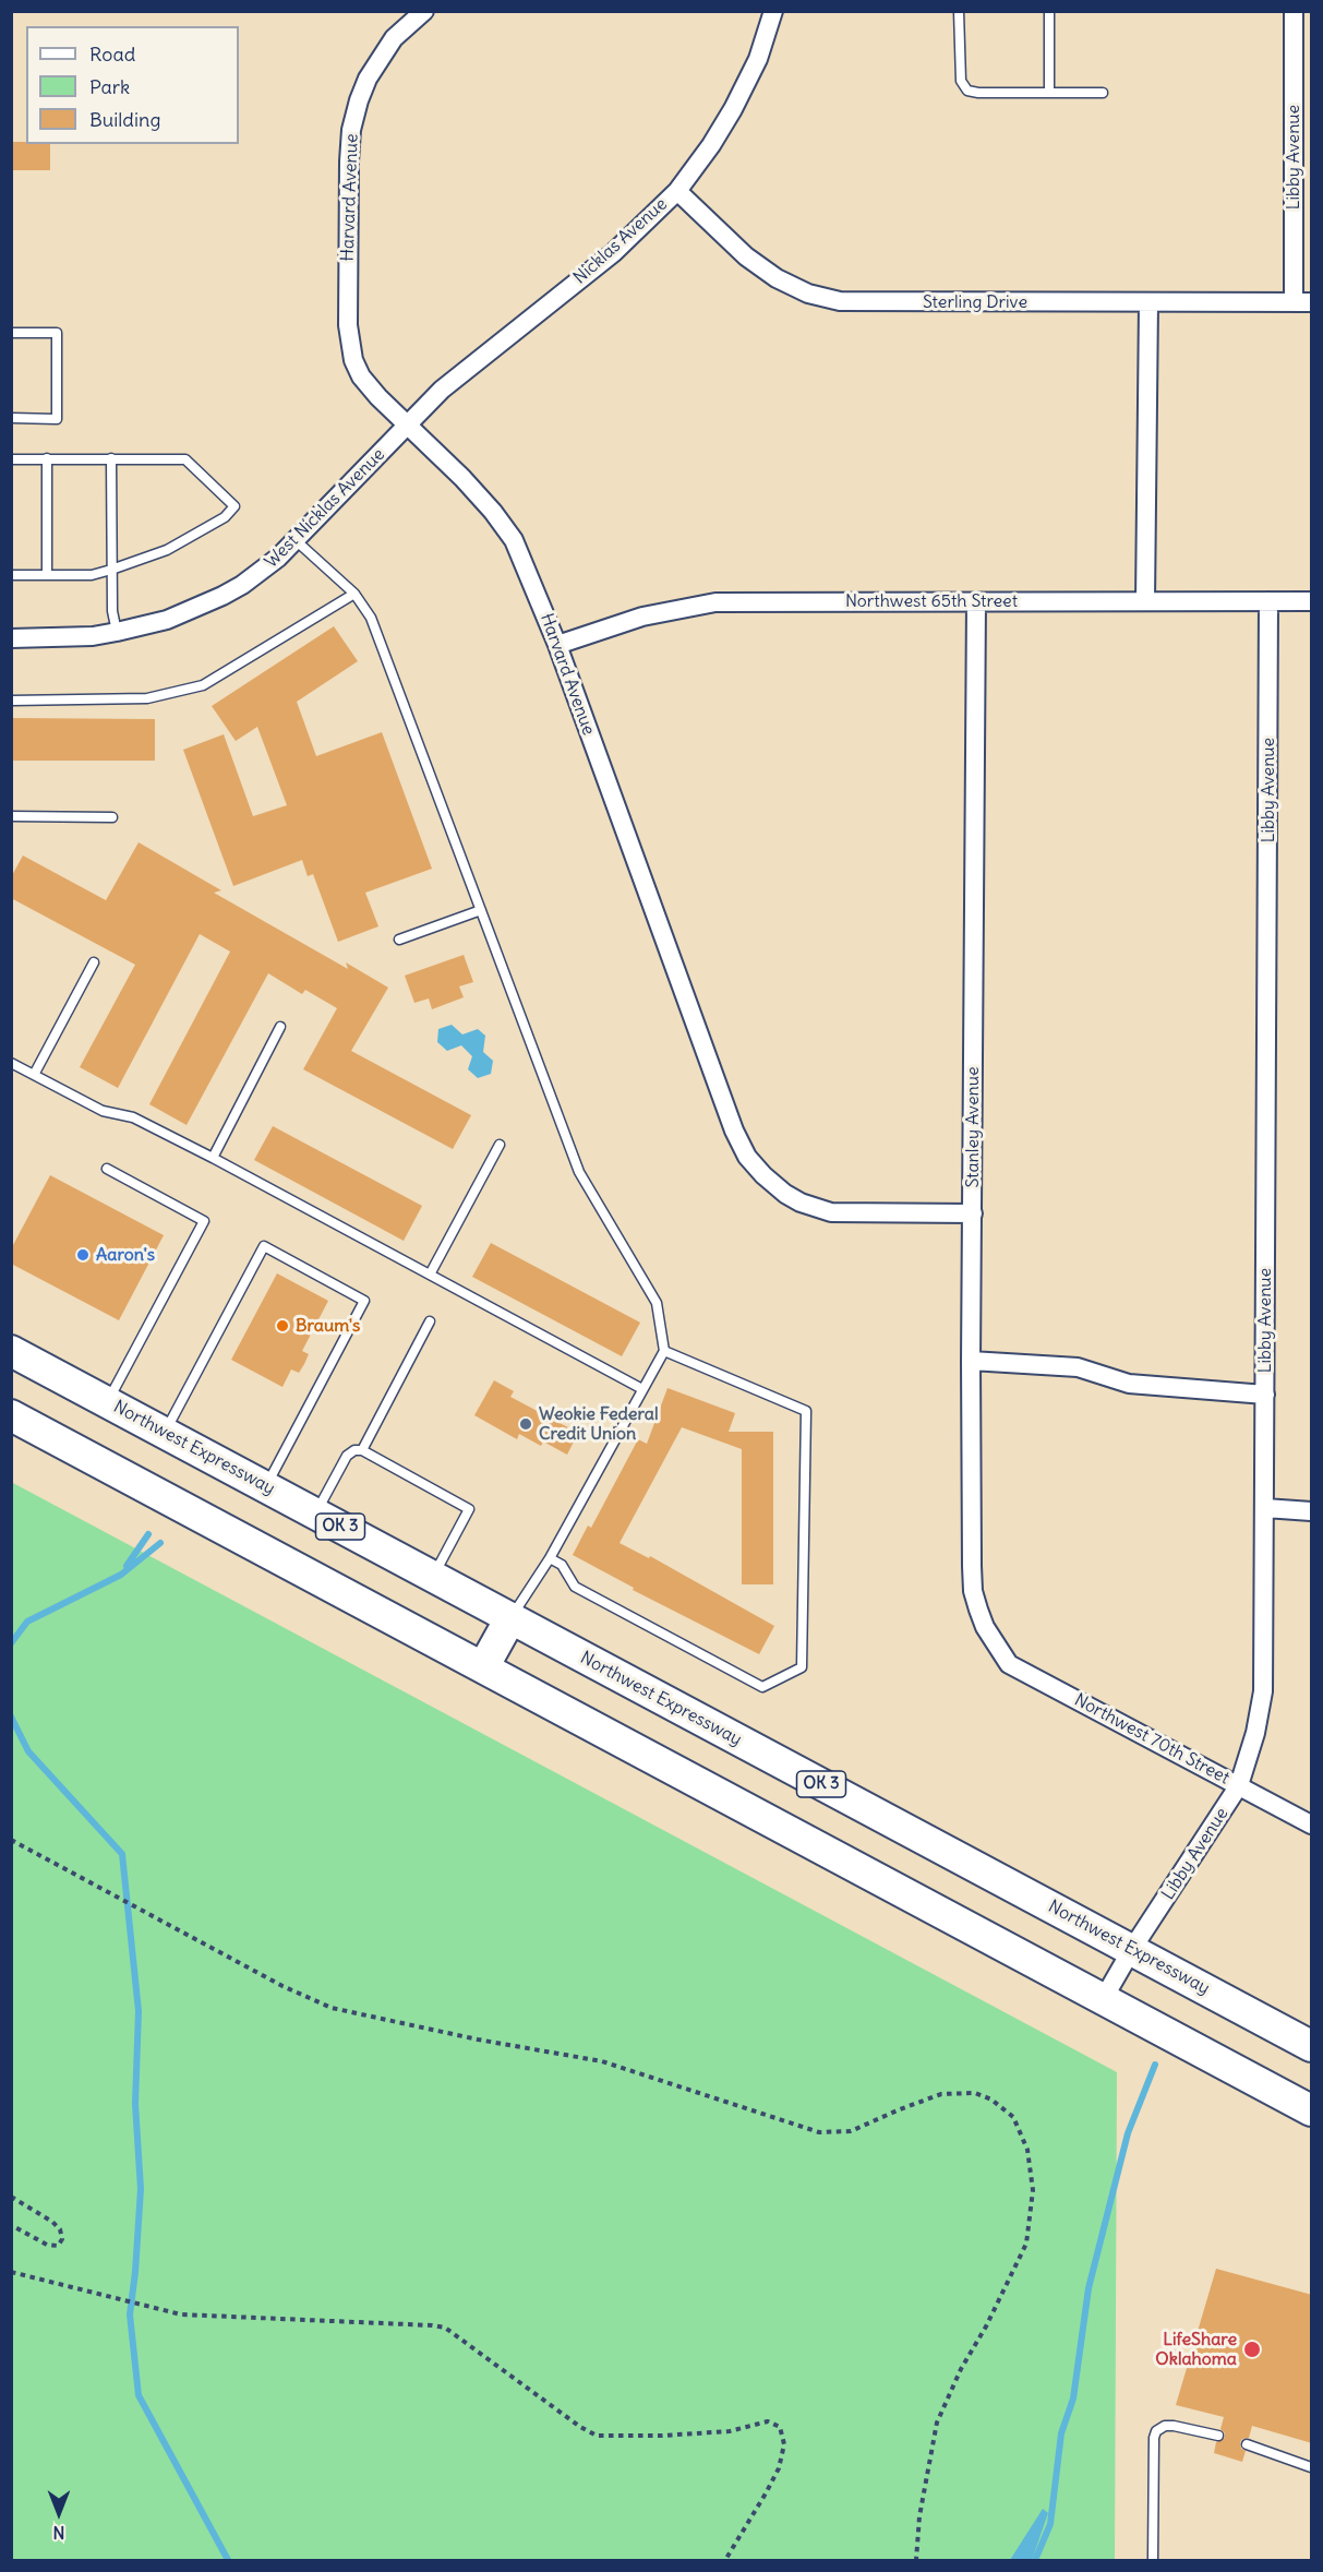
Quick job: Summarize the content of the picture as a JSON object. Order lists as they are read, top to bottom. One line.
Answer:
{"streets":{"highway":["Northwest Expressway","OK 3"],"street":["Libby Avenue","Harvard Avenue","Nicklas Avenue","Sterling Drive","West Nicklas Avenue","Northwest 65th Street","Stanley Avenue","Northwest 70th Street"]},"crossings":[["Libby Avenue","Sterling Drive"],["Libby Avenue","Northwest 65th Street"],["Libby Avenue","Northwest Expressway"],["Libby Avenue","Northwest 70th Street"],["Harvard Avenue","Nicklas Avenue"],["Harvard Avenue","West Nicklas Avenue"],["Harvard Avenue","Northwest 65th Street"],["Harvard Avenue","Stanley Avenue"],["Nicklas Avenue","Sterling Drive"],["Nicklas Avenue","West Nicklas Avenue"],["Northwest 65th Street","Stanley Avenue"],["Stanley Avenue","Northwest 70th Street"]],"places":["Aaron's","Braum's","Weokie Federal Credit Union","LifeShare Oklahoma"],"legend":["Road","Park","Building"],"north":"bottom"}
